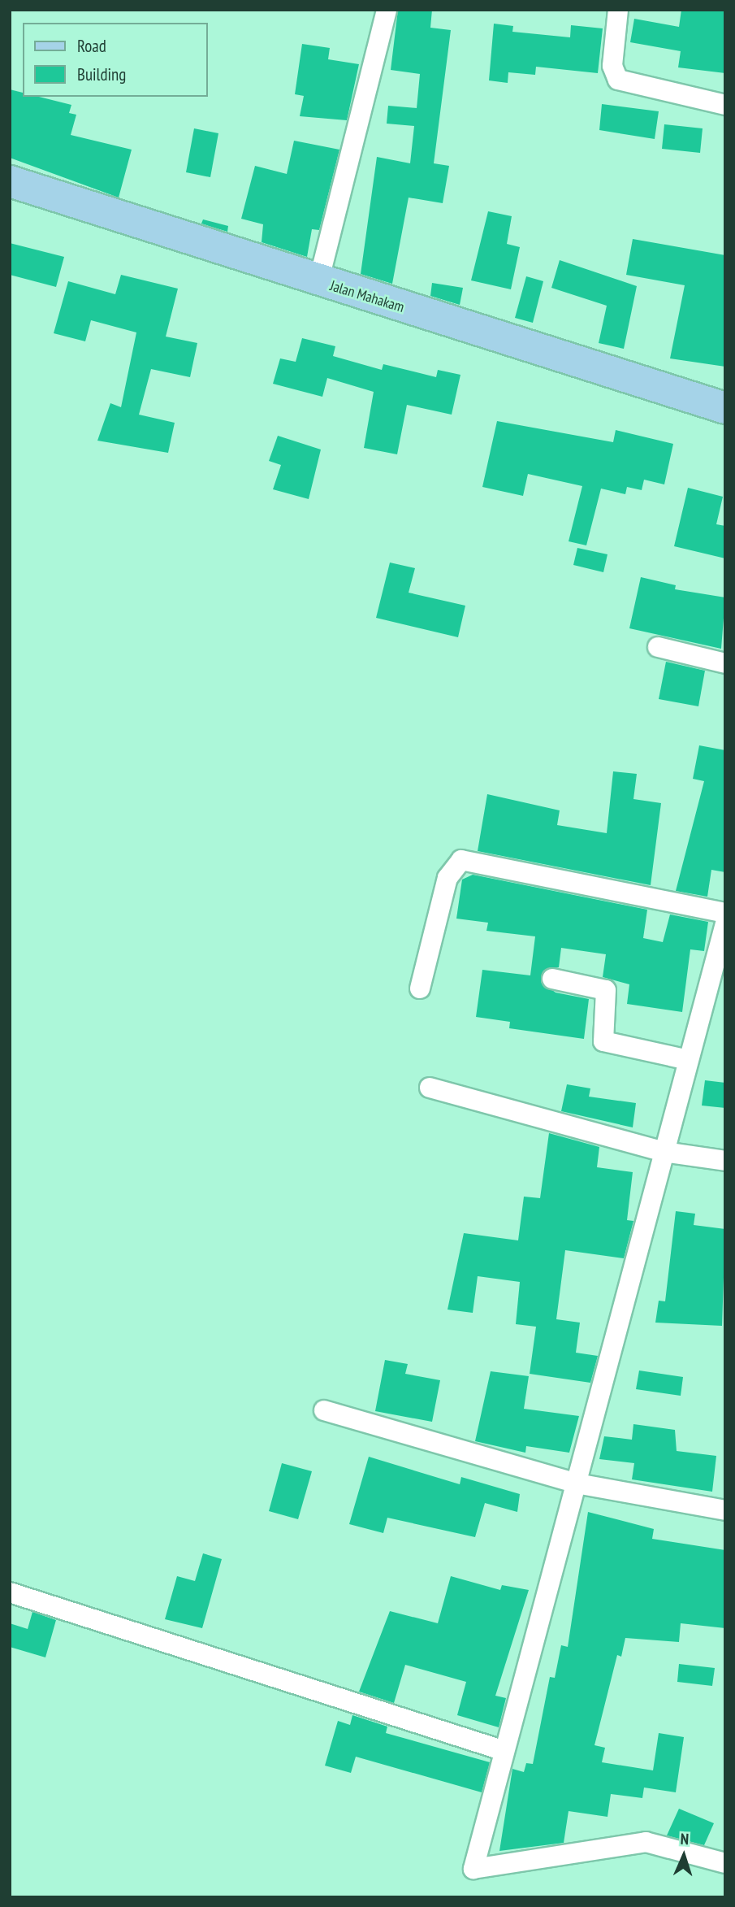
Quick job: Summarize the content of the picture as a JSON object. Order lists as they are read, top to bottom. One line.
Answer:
{"streets":{"main road":["Jalan Mahakam"]},"legend":["Road","Building"],"north":"top"}
